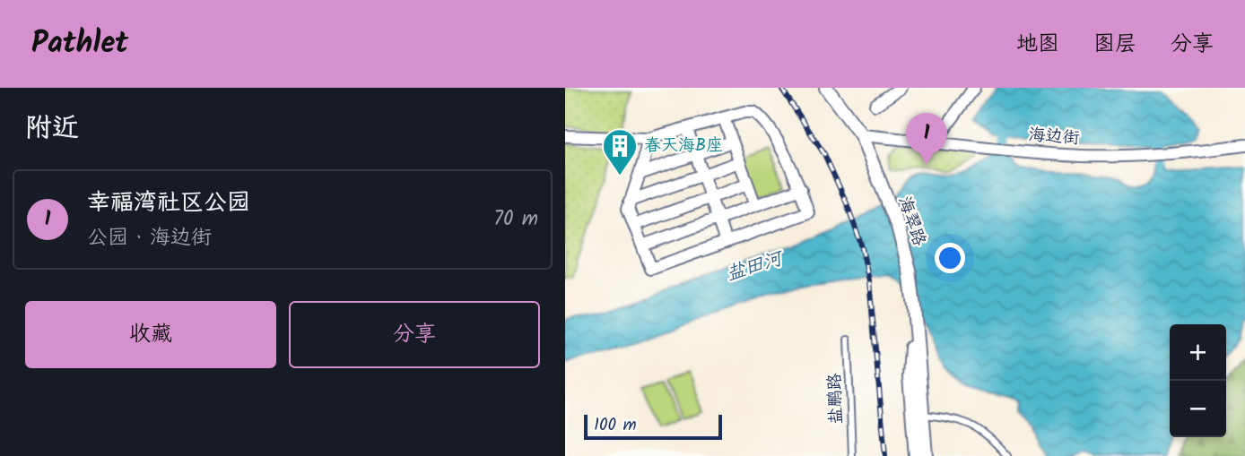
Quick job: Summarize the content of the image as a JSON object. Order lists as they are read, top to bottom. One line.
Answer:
{"streets":{"street":["海边街","海翠路"],"lane":["盐鹏路"]},"crossings":[["海边街","海翠路"]],"water":["盐田河"],"places":{"building":["春天海B座"]},"scale_bar":"100 m","page":{"header":"Pathlet","nav":["地图","图层","分享"],"heading":"附近","pins":"1","list":[{"mark":"1","name":"幸福湾社区公园","note":"公园 · 海边街","value":"70 m"}],"buttons":["收藏","分享"],"map_buttons":["+","−"],"scale":"100 m"}}
